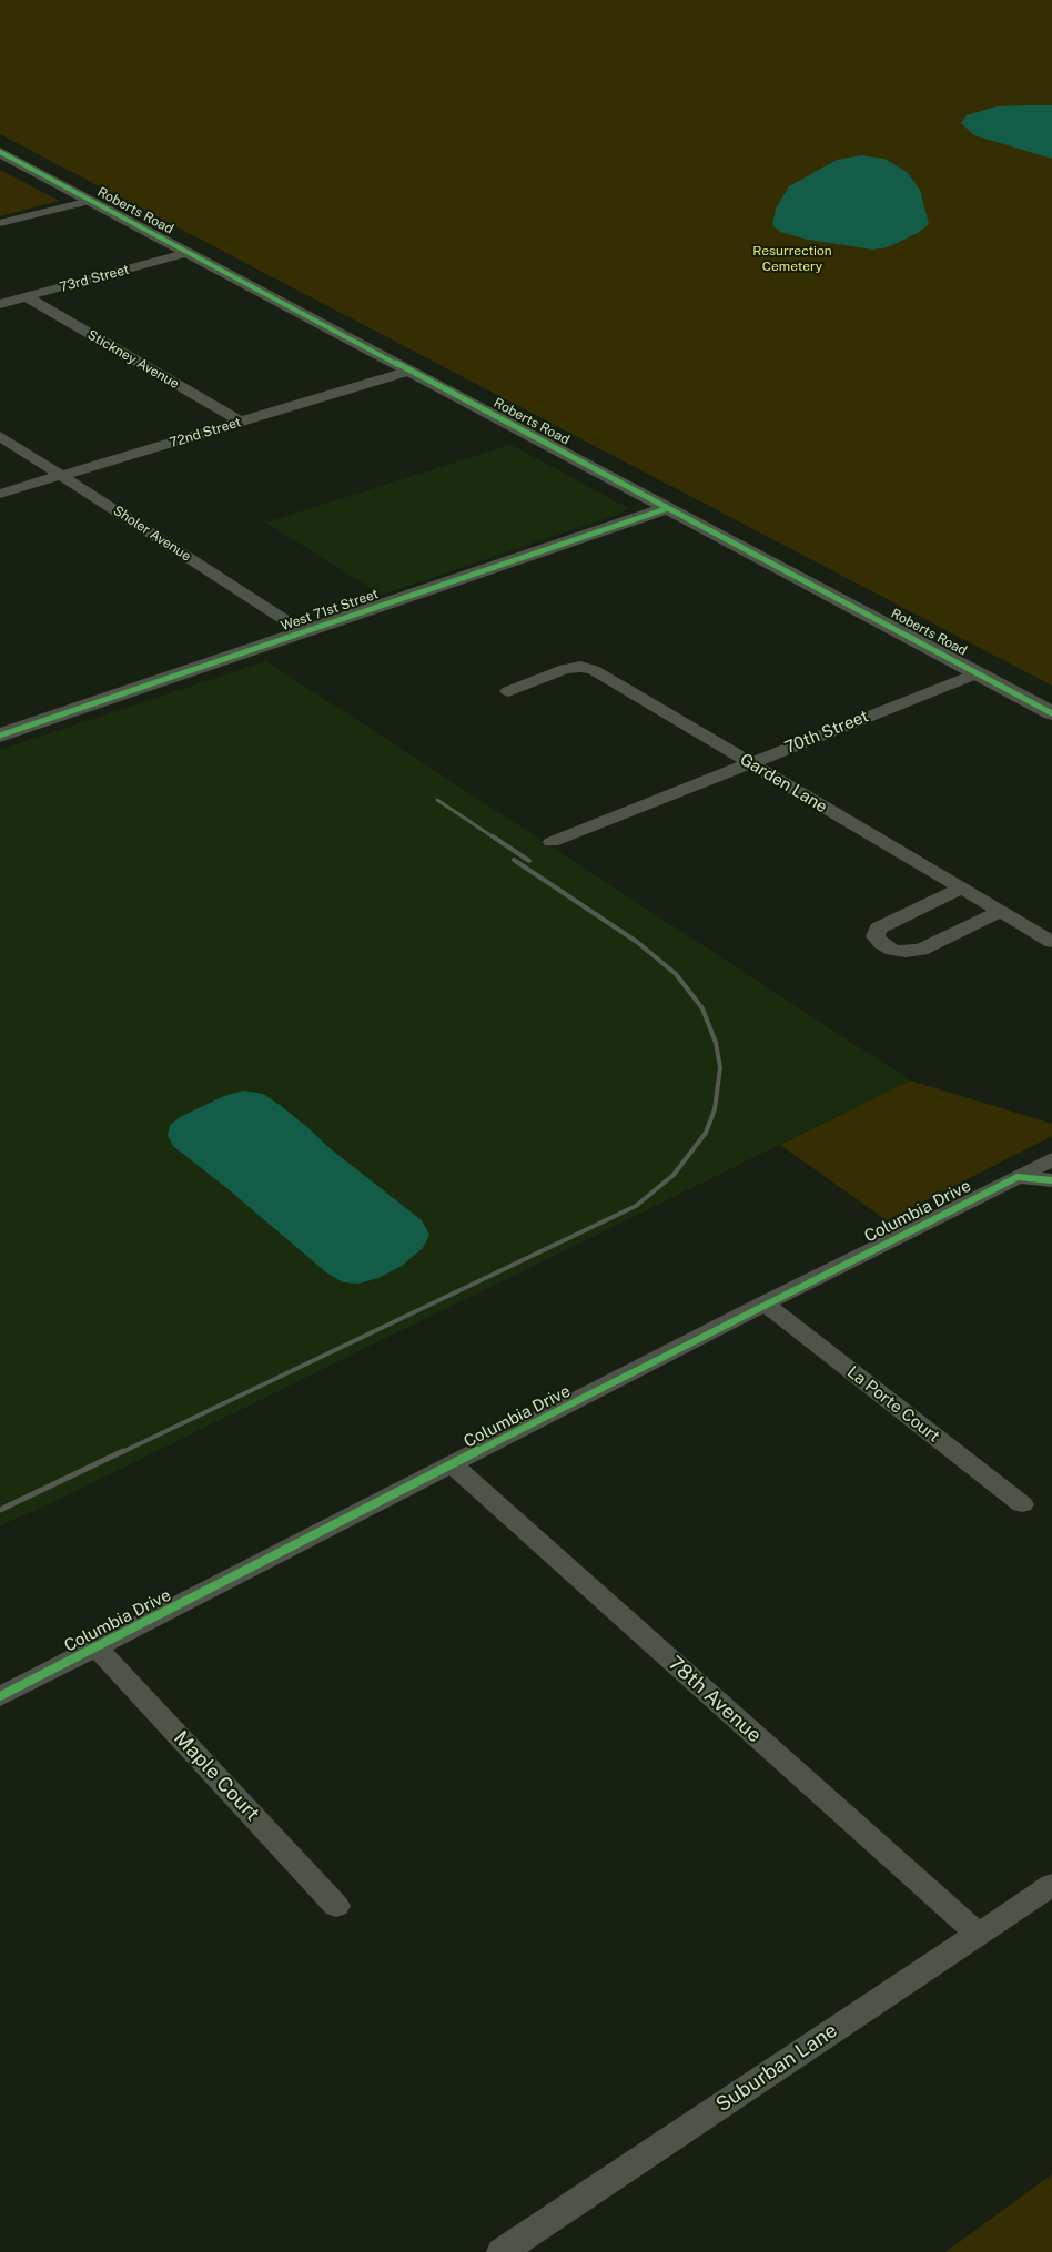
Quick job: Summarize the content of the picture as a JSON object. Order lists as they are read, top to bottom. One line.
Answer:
{"streets":{"street":["Roberts Road","73rd Street","Stickney Avenue","72nd Street","Sholer Avenue","West 71st Street","70th Street","Garden Lane","Columbia Drive","La Porte Court","78th Avenue","Maple Court","Suburban Lane"]},"crossings":[["Roberts Road","73rd Street"],["Roberts Road","72nd Street"],["Roberts Road","West 71st Street"],["Roberts Road","70th Street"],["73rd Street","Stickney Avenue"],["Stickney Avenue","72nd Street"],["72nd Street","Sholer Avenue"],["Sholer Avenue","West 71st Street"],["70th Street","Garden Lane"],["Columbia Drive","La Porte Court"],["Columbia Drive","78th Avenue"],["Columbia Drive","Maple Court"],["78th Avenue","Suburban Lane"]],"parks":["Resurrection Cemetery"]}
